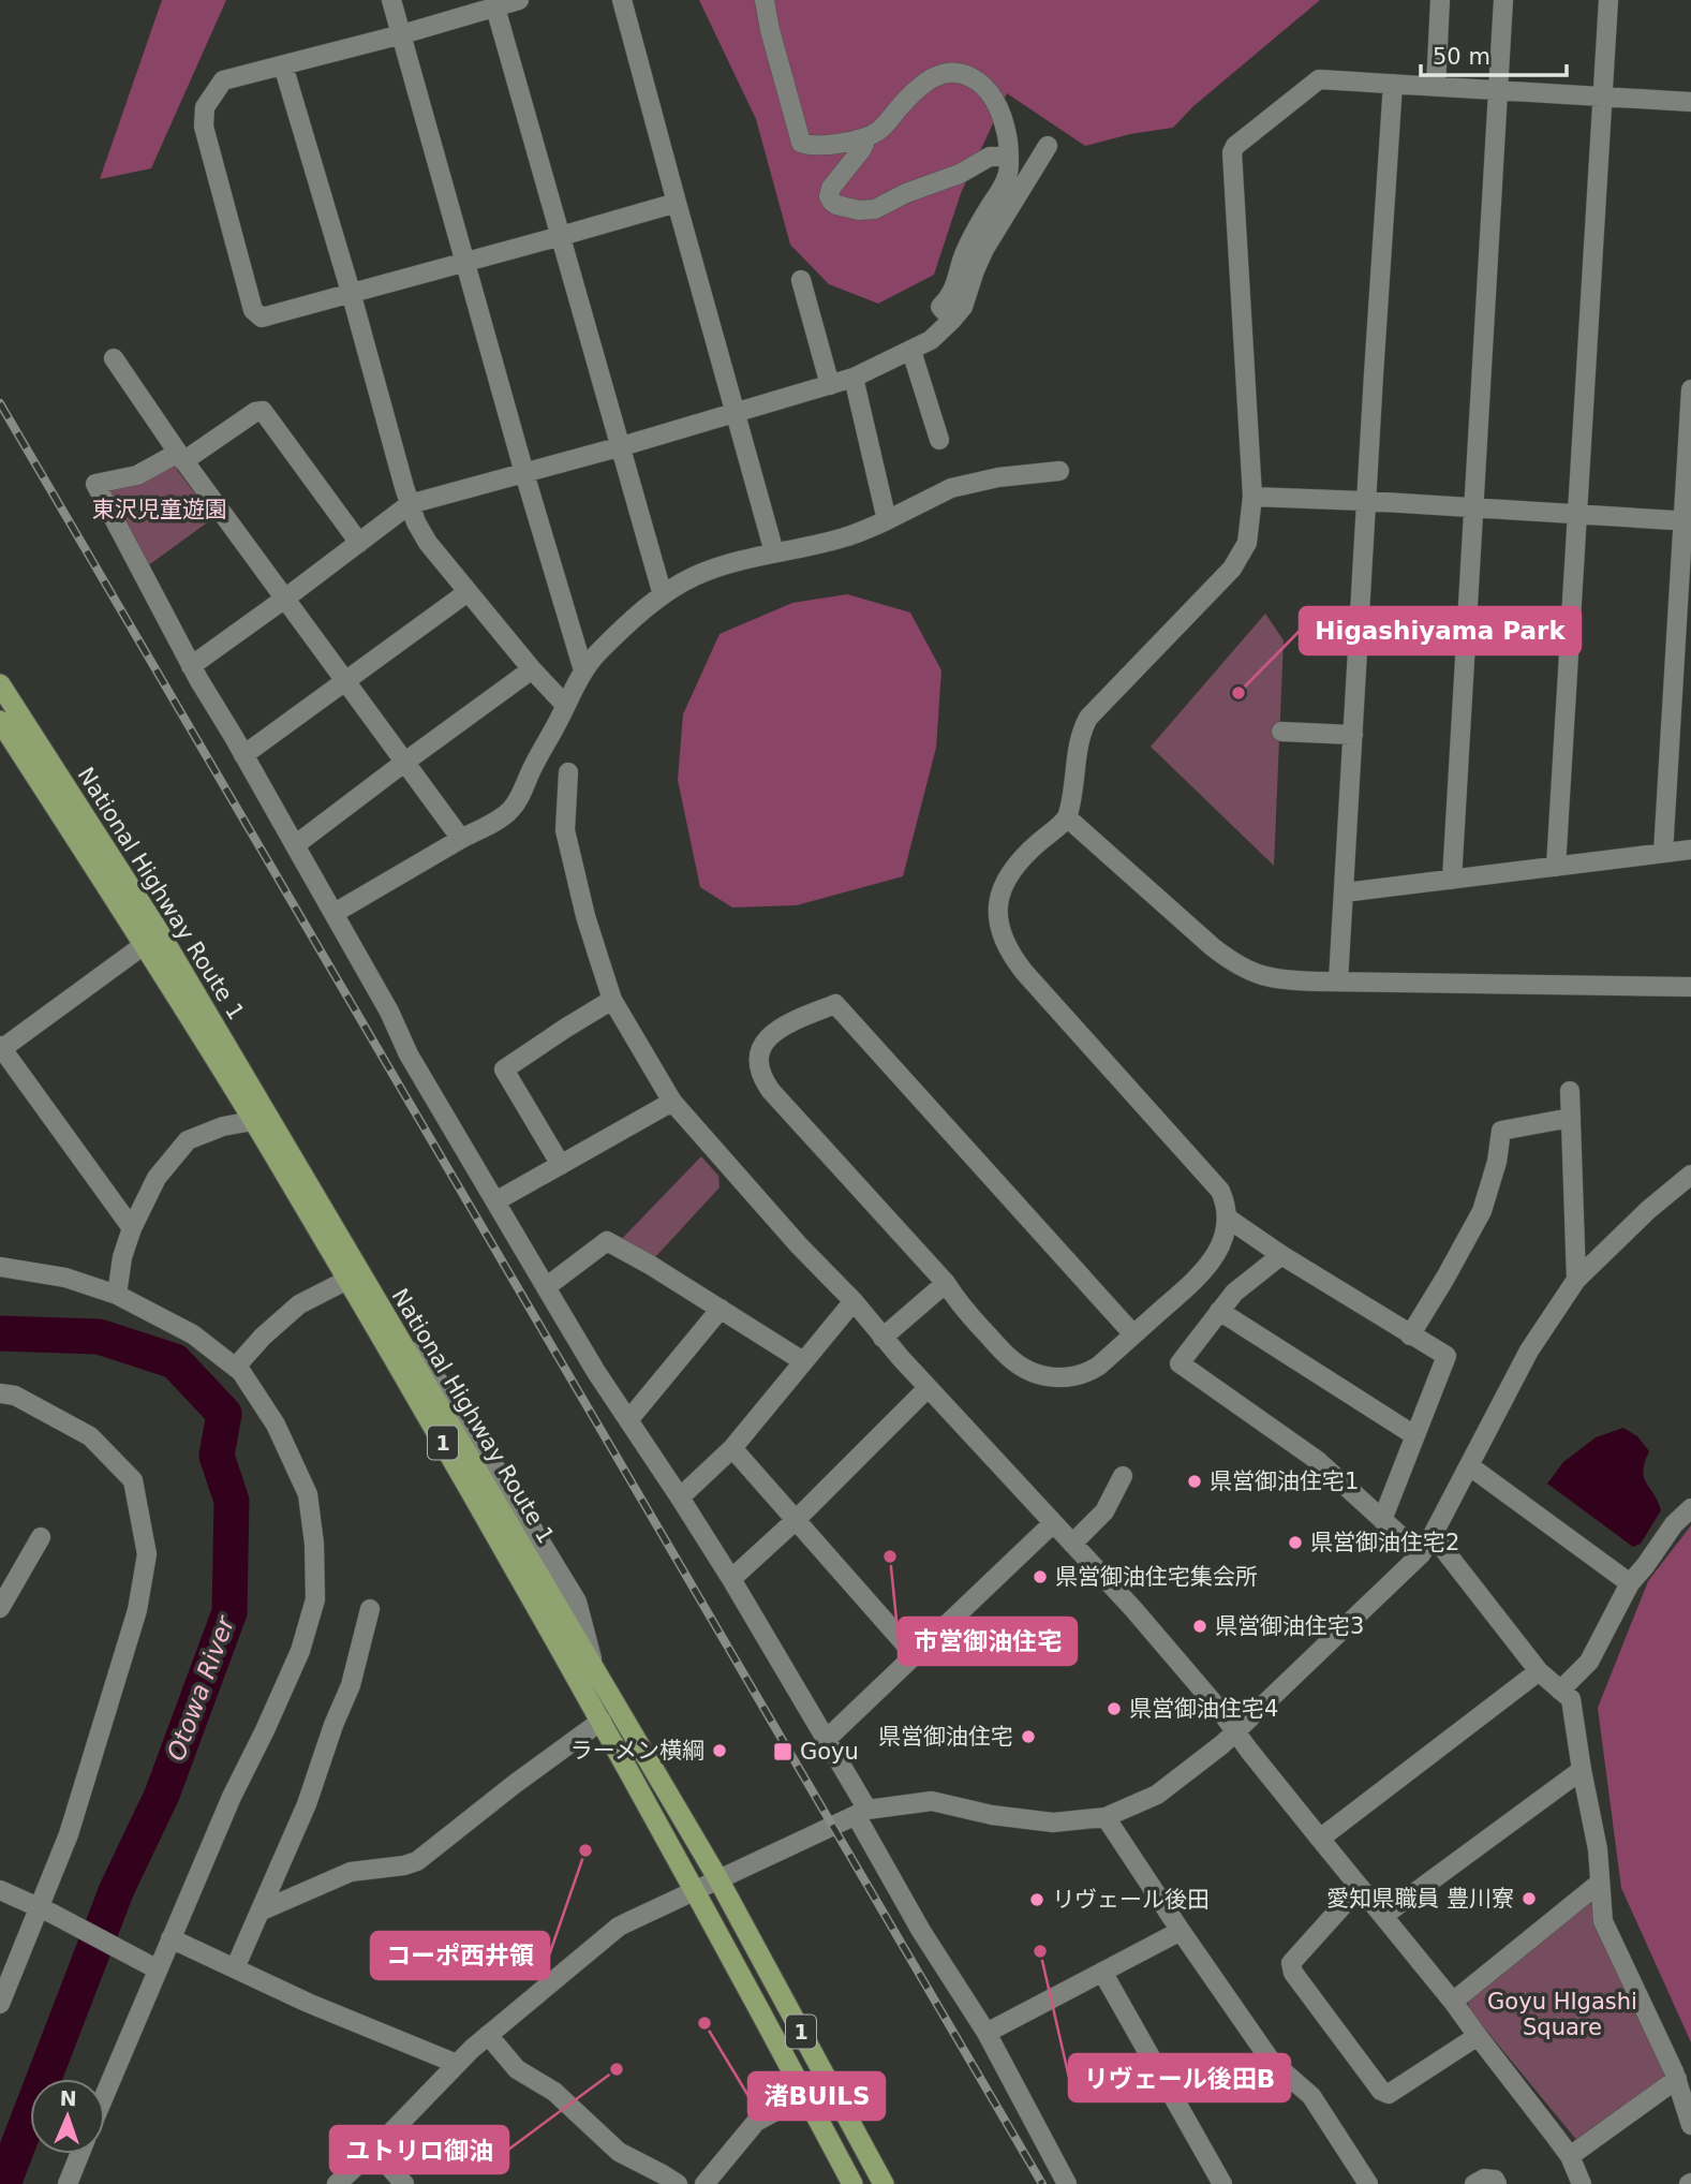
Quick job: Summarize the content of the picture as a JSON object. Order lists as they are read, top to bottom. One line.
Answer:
{"streets":{"highway":["National Highway Route 1","1"]},"water":["Otowa River"],"parks":["東沢児童遊園","Goyu HIgashi Square"],"places":{"other":["Higashiyama Park","県営御油住宅1","県営御油住宅2","市営御油住宅","県営御油住宅集会所","県営御油住宅3","県営御油住宅4","県営御油住宅","ラーメン横綱","コーポ西井領","愛知県職員 豊川寮","リヴェール後田","リヴェール後田B","渚BUILS","ユトリロ御油"],"transit":["Goyu"]},"scale_bar":"50 m","north":"top"}
